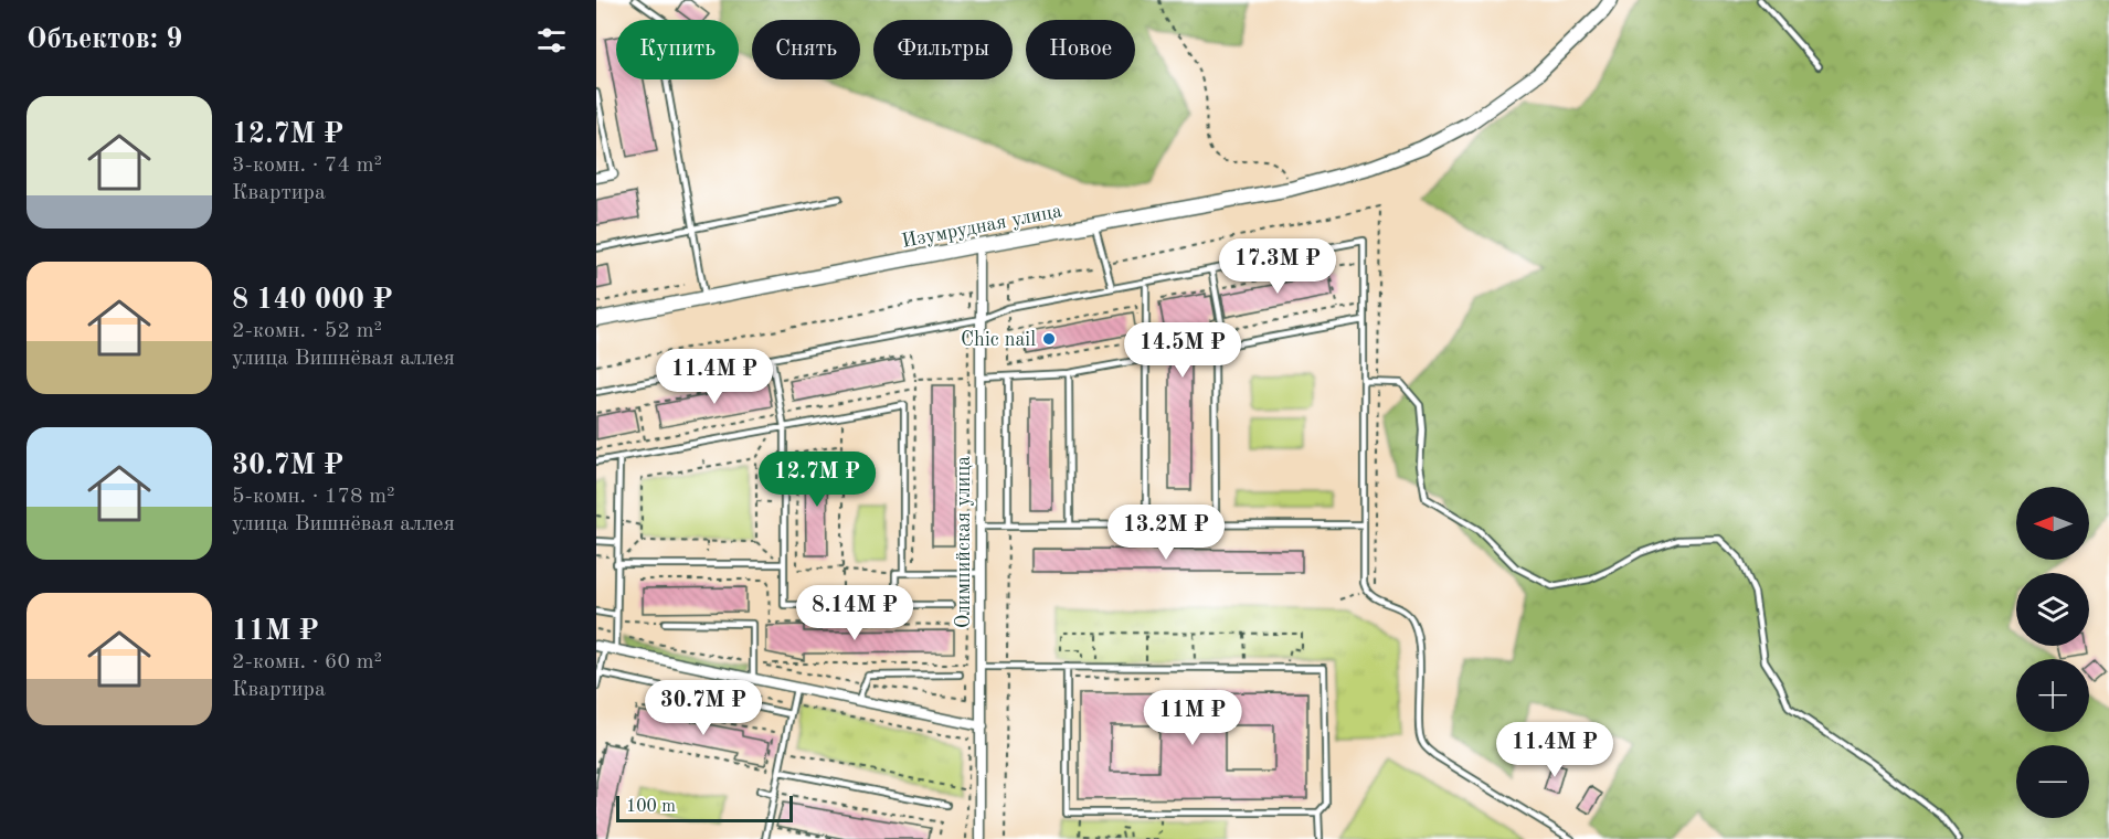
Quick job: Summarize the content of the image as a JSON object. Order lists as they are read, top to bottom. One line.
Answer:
{"streets":{"street":["Изумрудная улица","Олимпийская улица"]},"crossings":[["Изумрудная улица","Олимпийская улица"]],"places":["Chic nail"],"scale_bar":"100 m","north":"left","page":{"heading":"Объектов: 9","chip":["Купить","Снять","Фильтры","Новое"],"list":[{"name":"12.7M ₽","note":"3-комн. · 74 m² · Квартира"},{"name":"8 140 000 ₽","note":"2-комн. · 52 m² · улица Вишнёвая аллея"},{"name":"30.7M ₽","note":"5-комн. · 178 m² · улица Вишнёвая аллея"},{"name":"11M ₽","note":"2-комн. · 60 m² · Квартира"}],"price":["17.3M ₽","14.5M ₽","11.4M ₽","12.7M ₽","13.2M ₽","8.14M ₽","30.7M ₽","11M ₽","11.4M ₽"],"map_buttons":["+","−"],"scale":"100 m"}}
